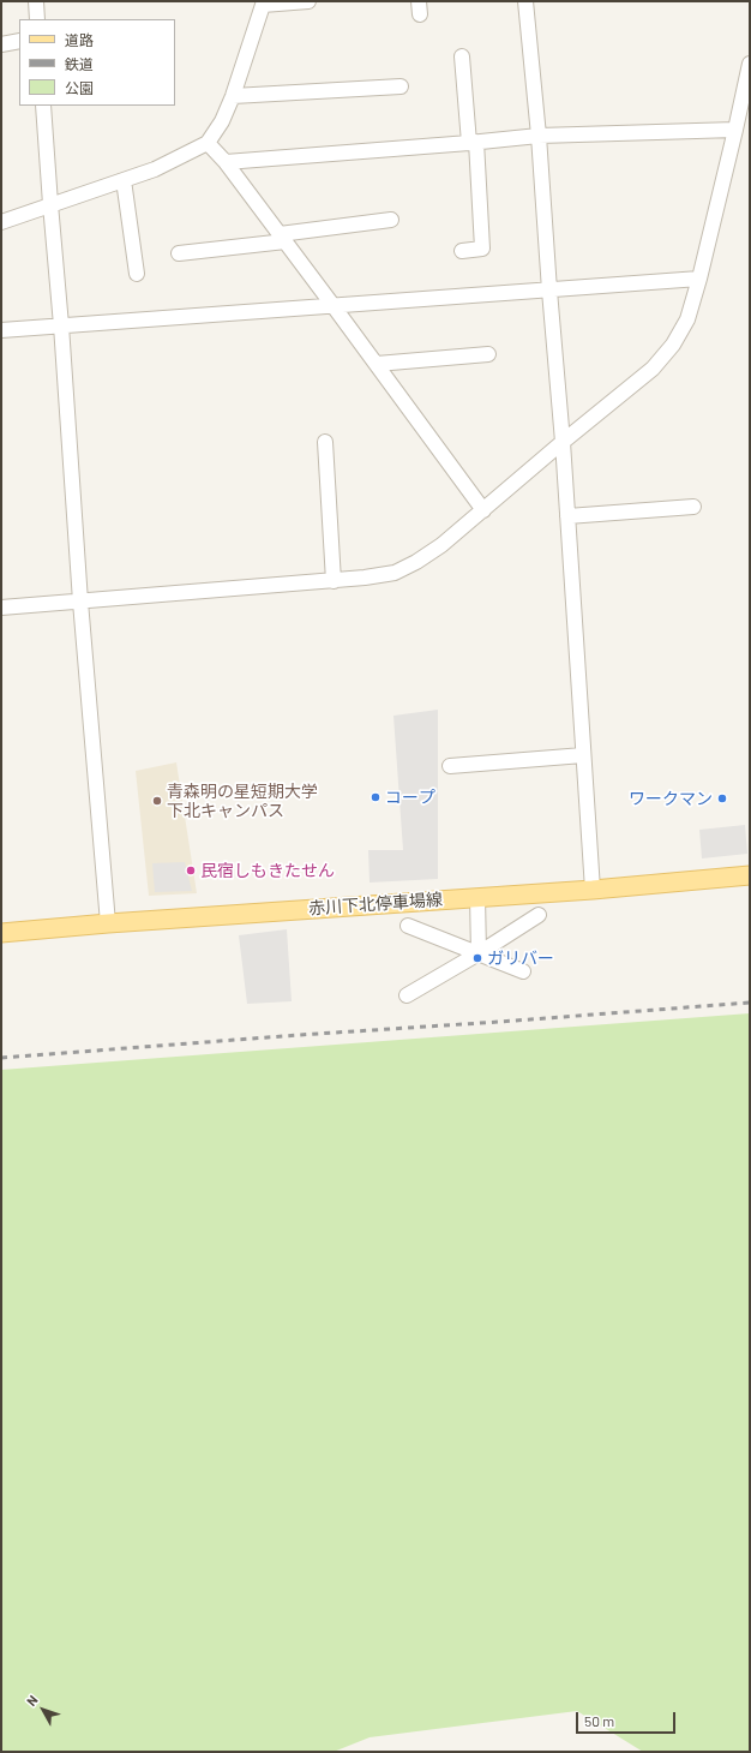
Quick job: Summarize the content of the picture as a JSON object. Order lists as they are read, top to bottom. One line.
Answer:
{"streets":{"main road":["赤川下北停車場線"]},"places":["コープ","ワークマン","青森明の星短期大学 下北キャンパス","民宿しもきたせん","ガリバー"],"legend":["道路","鉄道","公園"],"scale_bar":"50 m","north":"top left"}
